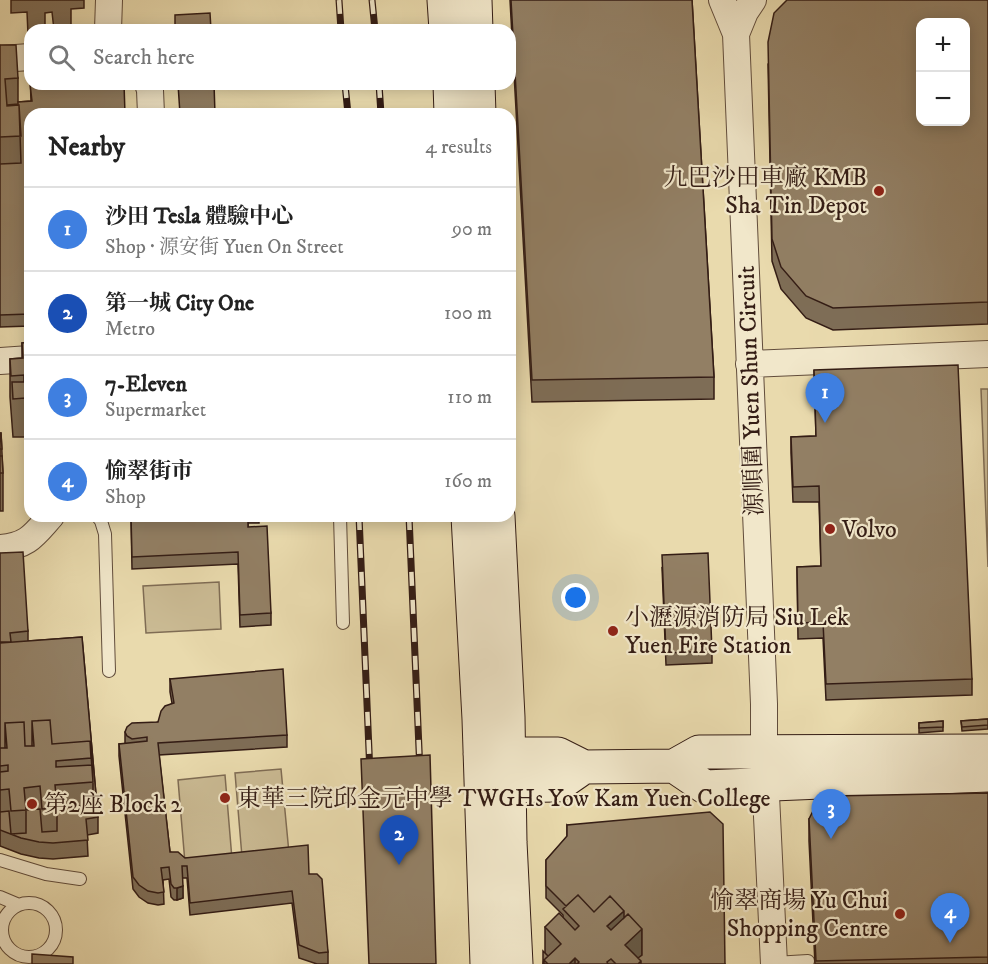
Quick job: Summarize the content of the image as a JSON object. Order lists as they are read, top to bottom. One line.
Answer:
{"streets":{"street":["源順圍 Yuen Shun Circuit"]},"places":["九巴沙田車廠 KMB Sha Tin Depot","Volvo","小瀝源消防局 Siu Lek Yuen Fire Station","東華三院邱金元中學 TWGHs Yow Kam Yuen College","第2座 Block 2","愉翠商場 Yu Chui Shopping Centre"],"page":{"map_buttons":["+","−"],"search":"Search here","heading":["Nearby","4 results"],"list":[{"mark":"1","name":"沙田 Tesla 體驗中心","note":"Shop · 源安街 Yuen On Street","value":"90 m"},{"mark":"2","name":"第一城 City One","note":"Metro","value":"100 m"},{"mark":"3","name":"7-Eleven","note":"Supermarket","value":"110 m"},{"mark":"4","name":"愉翠街市","note":"Shop","value":"160 m"}],"pins":["1","3","2","4"]}}
